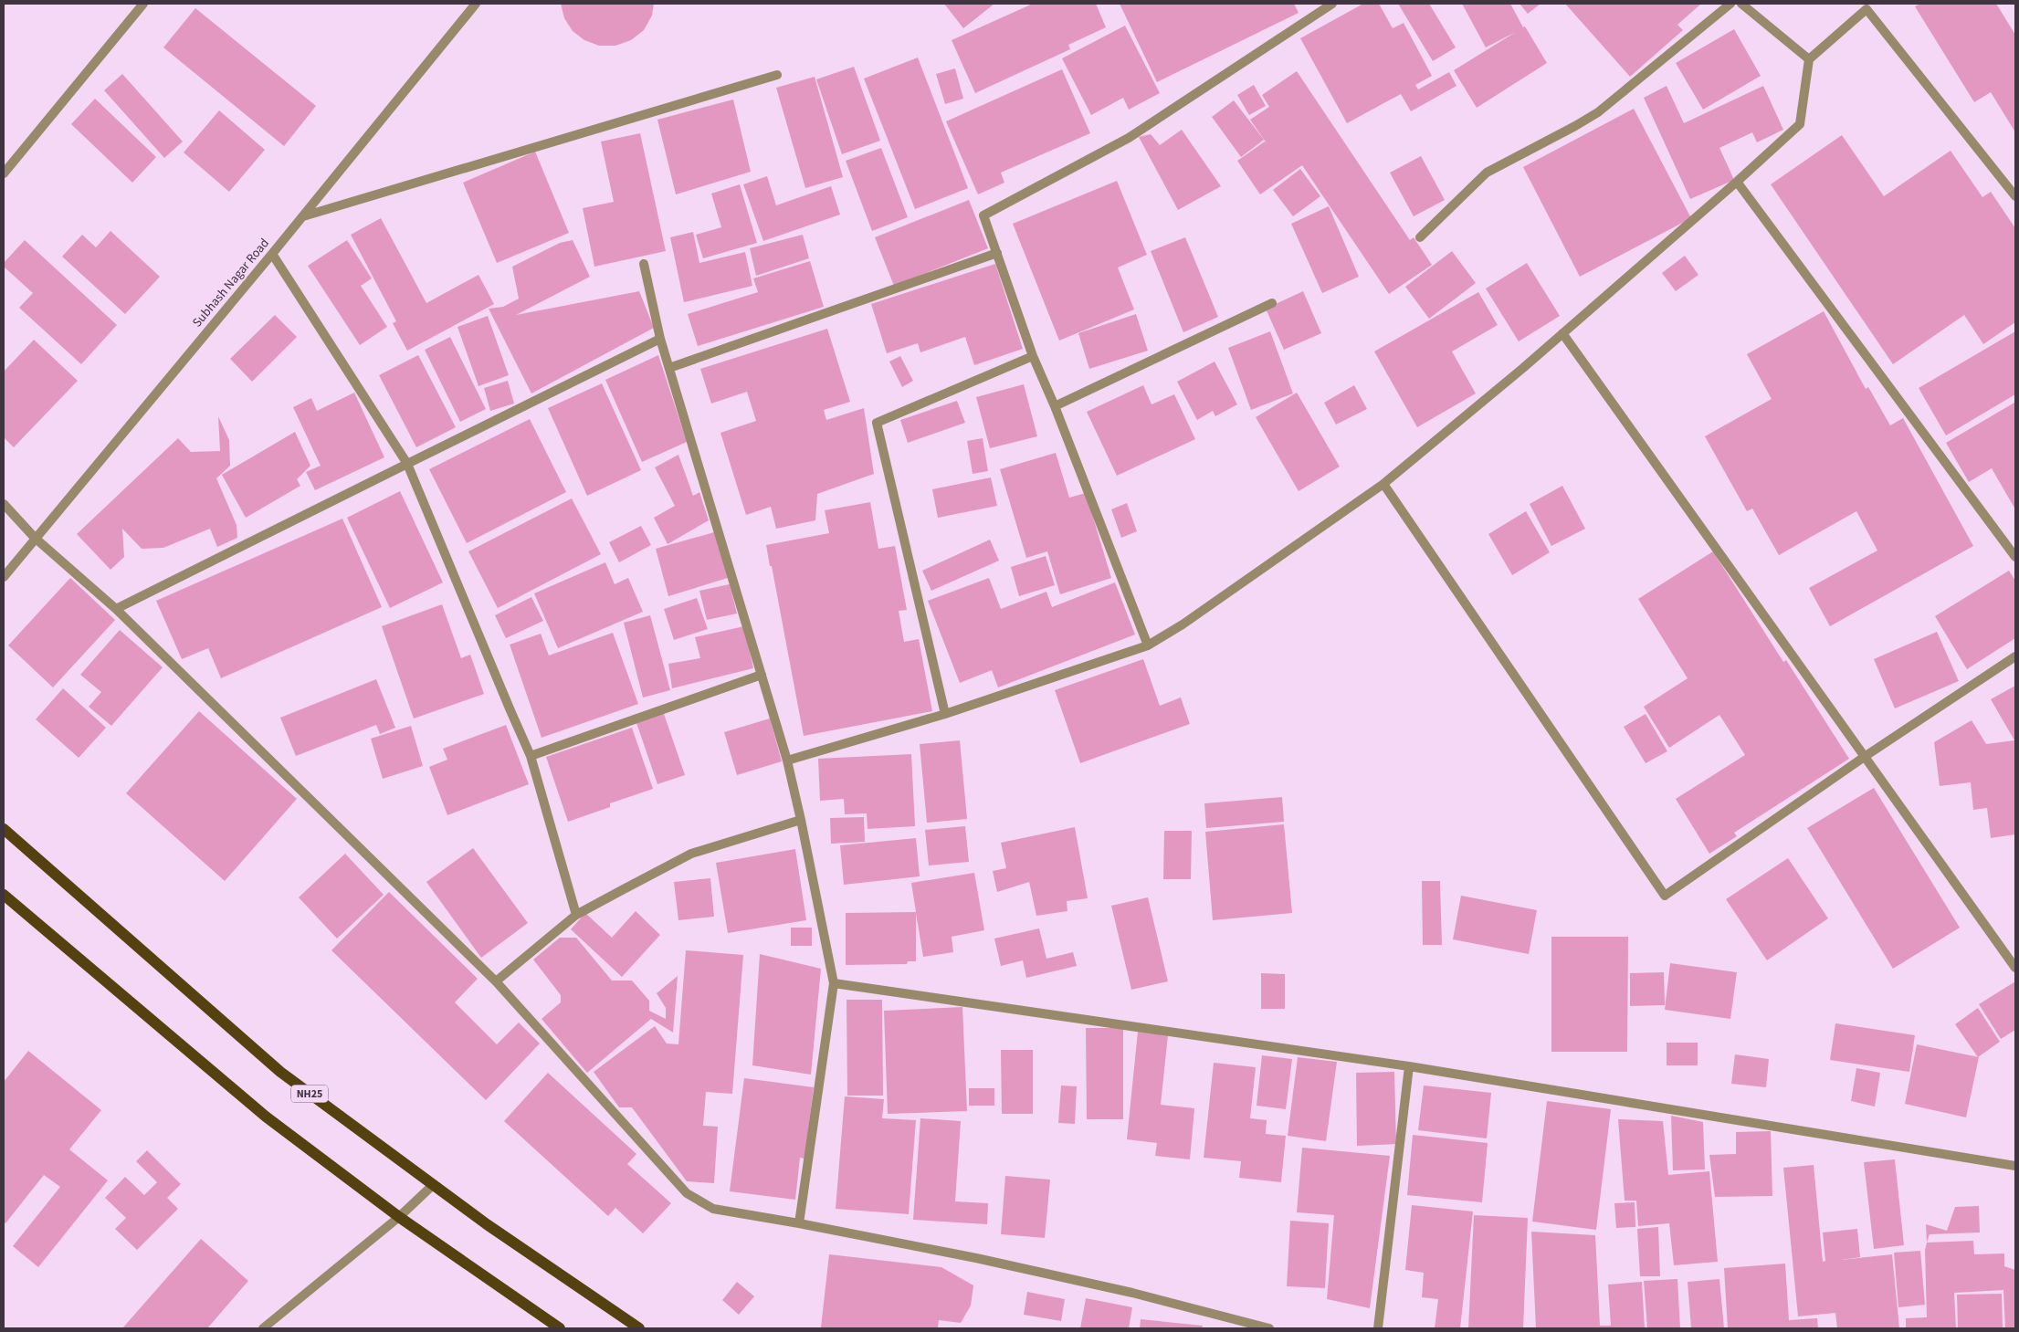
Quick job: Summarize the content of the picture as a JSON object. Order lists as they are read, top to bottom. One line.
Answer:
{"streets":{"main road":["NH25"],"street":["Subhash Nagar Road"]}}
